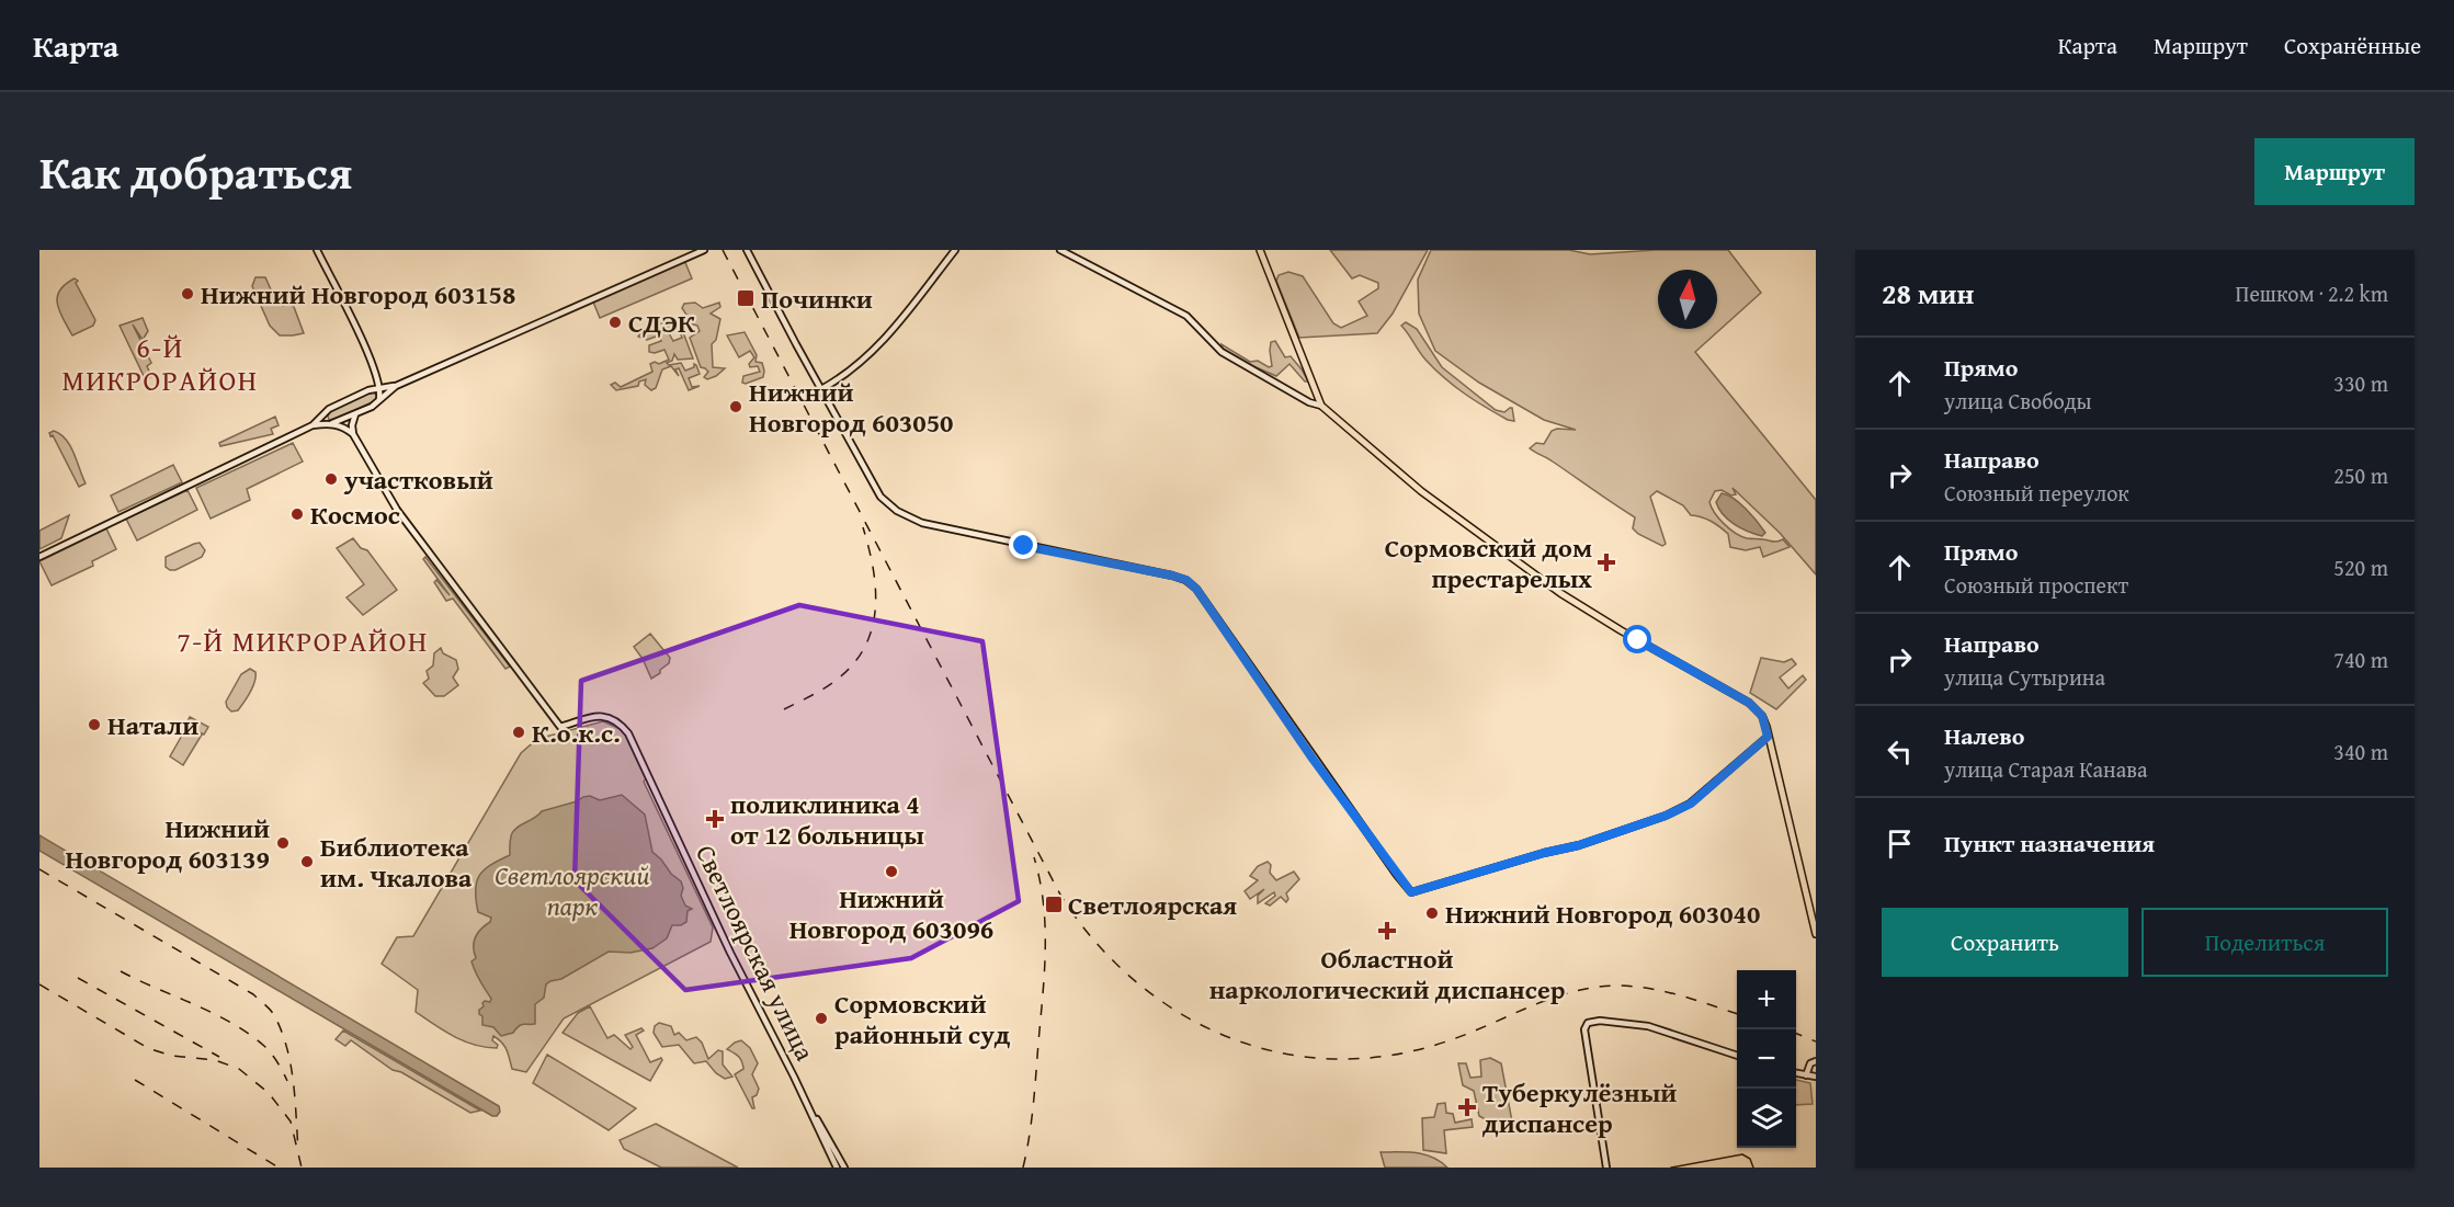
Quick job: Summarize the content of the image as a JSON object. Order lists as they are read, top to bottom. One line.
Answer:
{"streets":{"street":["Светлоярская улица"]},"districts":["6-Й МИКРОРАЙОН","7-Й МИКРОРАЙОН"],"parks":["Светлоярский парк"],"places":{"other":["Нижний Новгород 603158","СДЭК","Нижний Новгород 603050","участковый","Космос","Натали","К.о.к.с.","Нижний Новгород 603139","Библиотека им. Чкалова","Нижний Новгород 603096","Нижний Новгород 603040","Сормовский районный суд"],"transit":["Починки","Светлоярская"],"health":["Сормовский дом престарелых","поликлиника 4 от 12 больницы","Областной наркологический диспансер","Туберкулёзный диспансер"]},"north":"top","page":{"header":"Карта","nav":["Карта","Маршрут","Сохранённые"],"title":"Как добраться","buttons":["Маршрут",["Сохранить","Поделиться"]],"heading":["28 мин","Пешком · 2.2 km"],"list":[["Прямо","улица Свободы","330 m"],["Направо","Союзный переулок","250 m"],["Прямо","Союзный проспект","520 m"],["Направо","улица Сутырина","740 m"],["Налево","улица Старая Канава","340 m"],"Пункт назначения"],"map_buttons":["+","−"]}}
